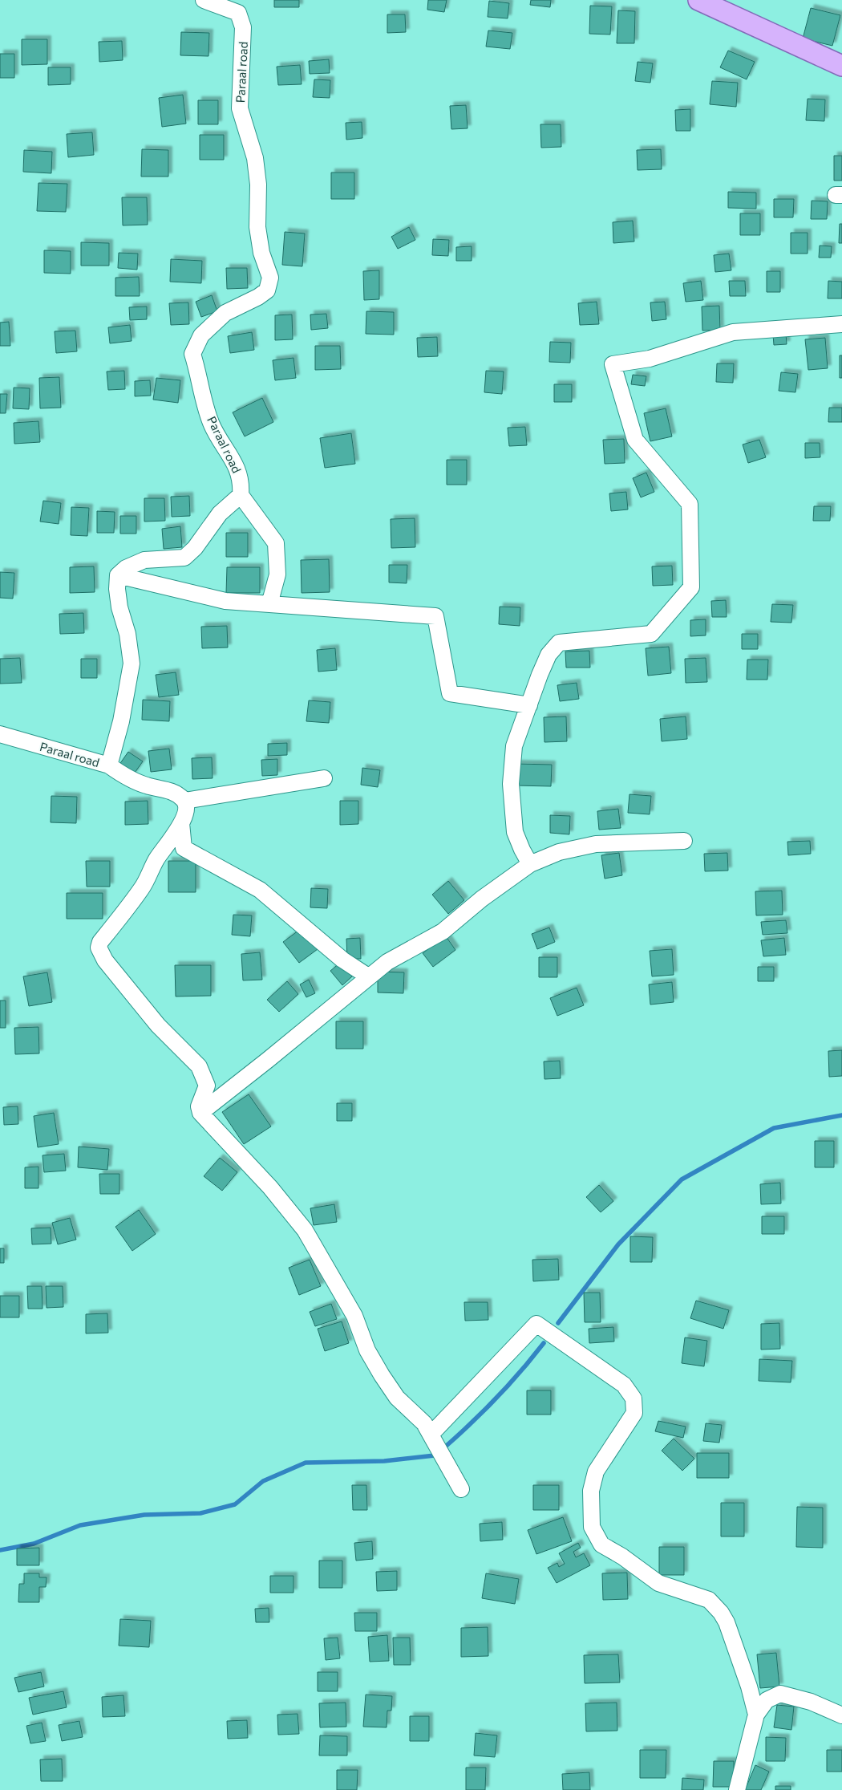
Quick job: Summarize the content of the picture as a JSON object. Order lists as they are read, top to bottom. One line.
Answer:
{"streets":{"street":["Paraal road"]}}
